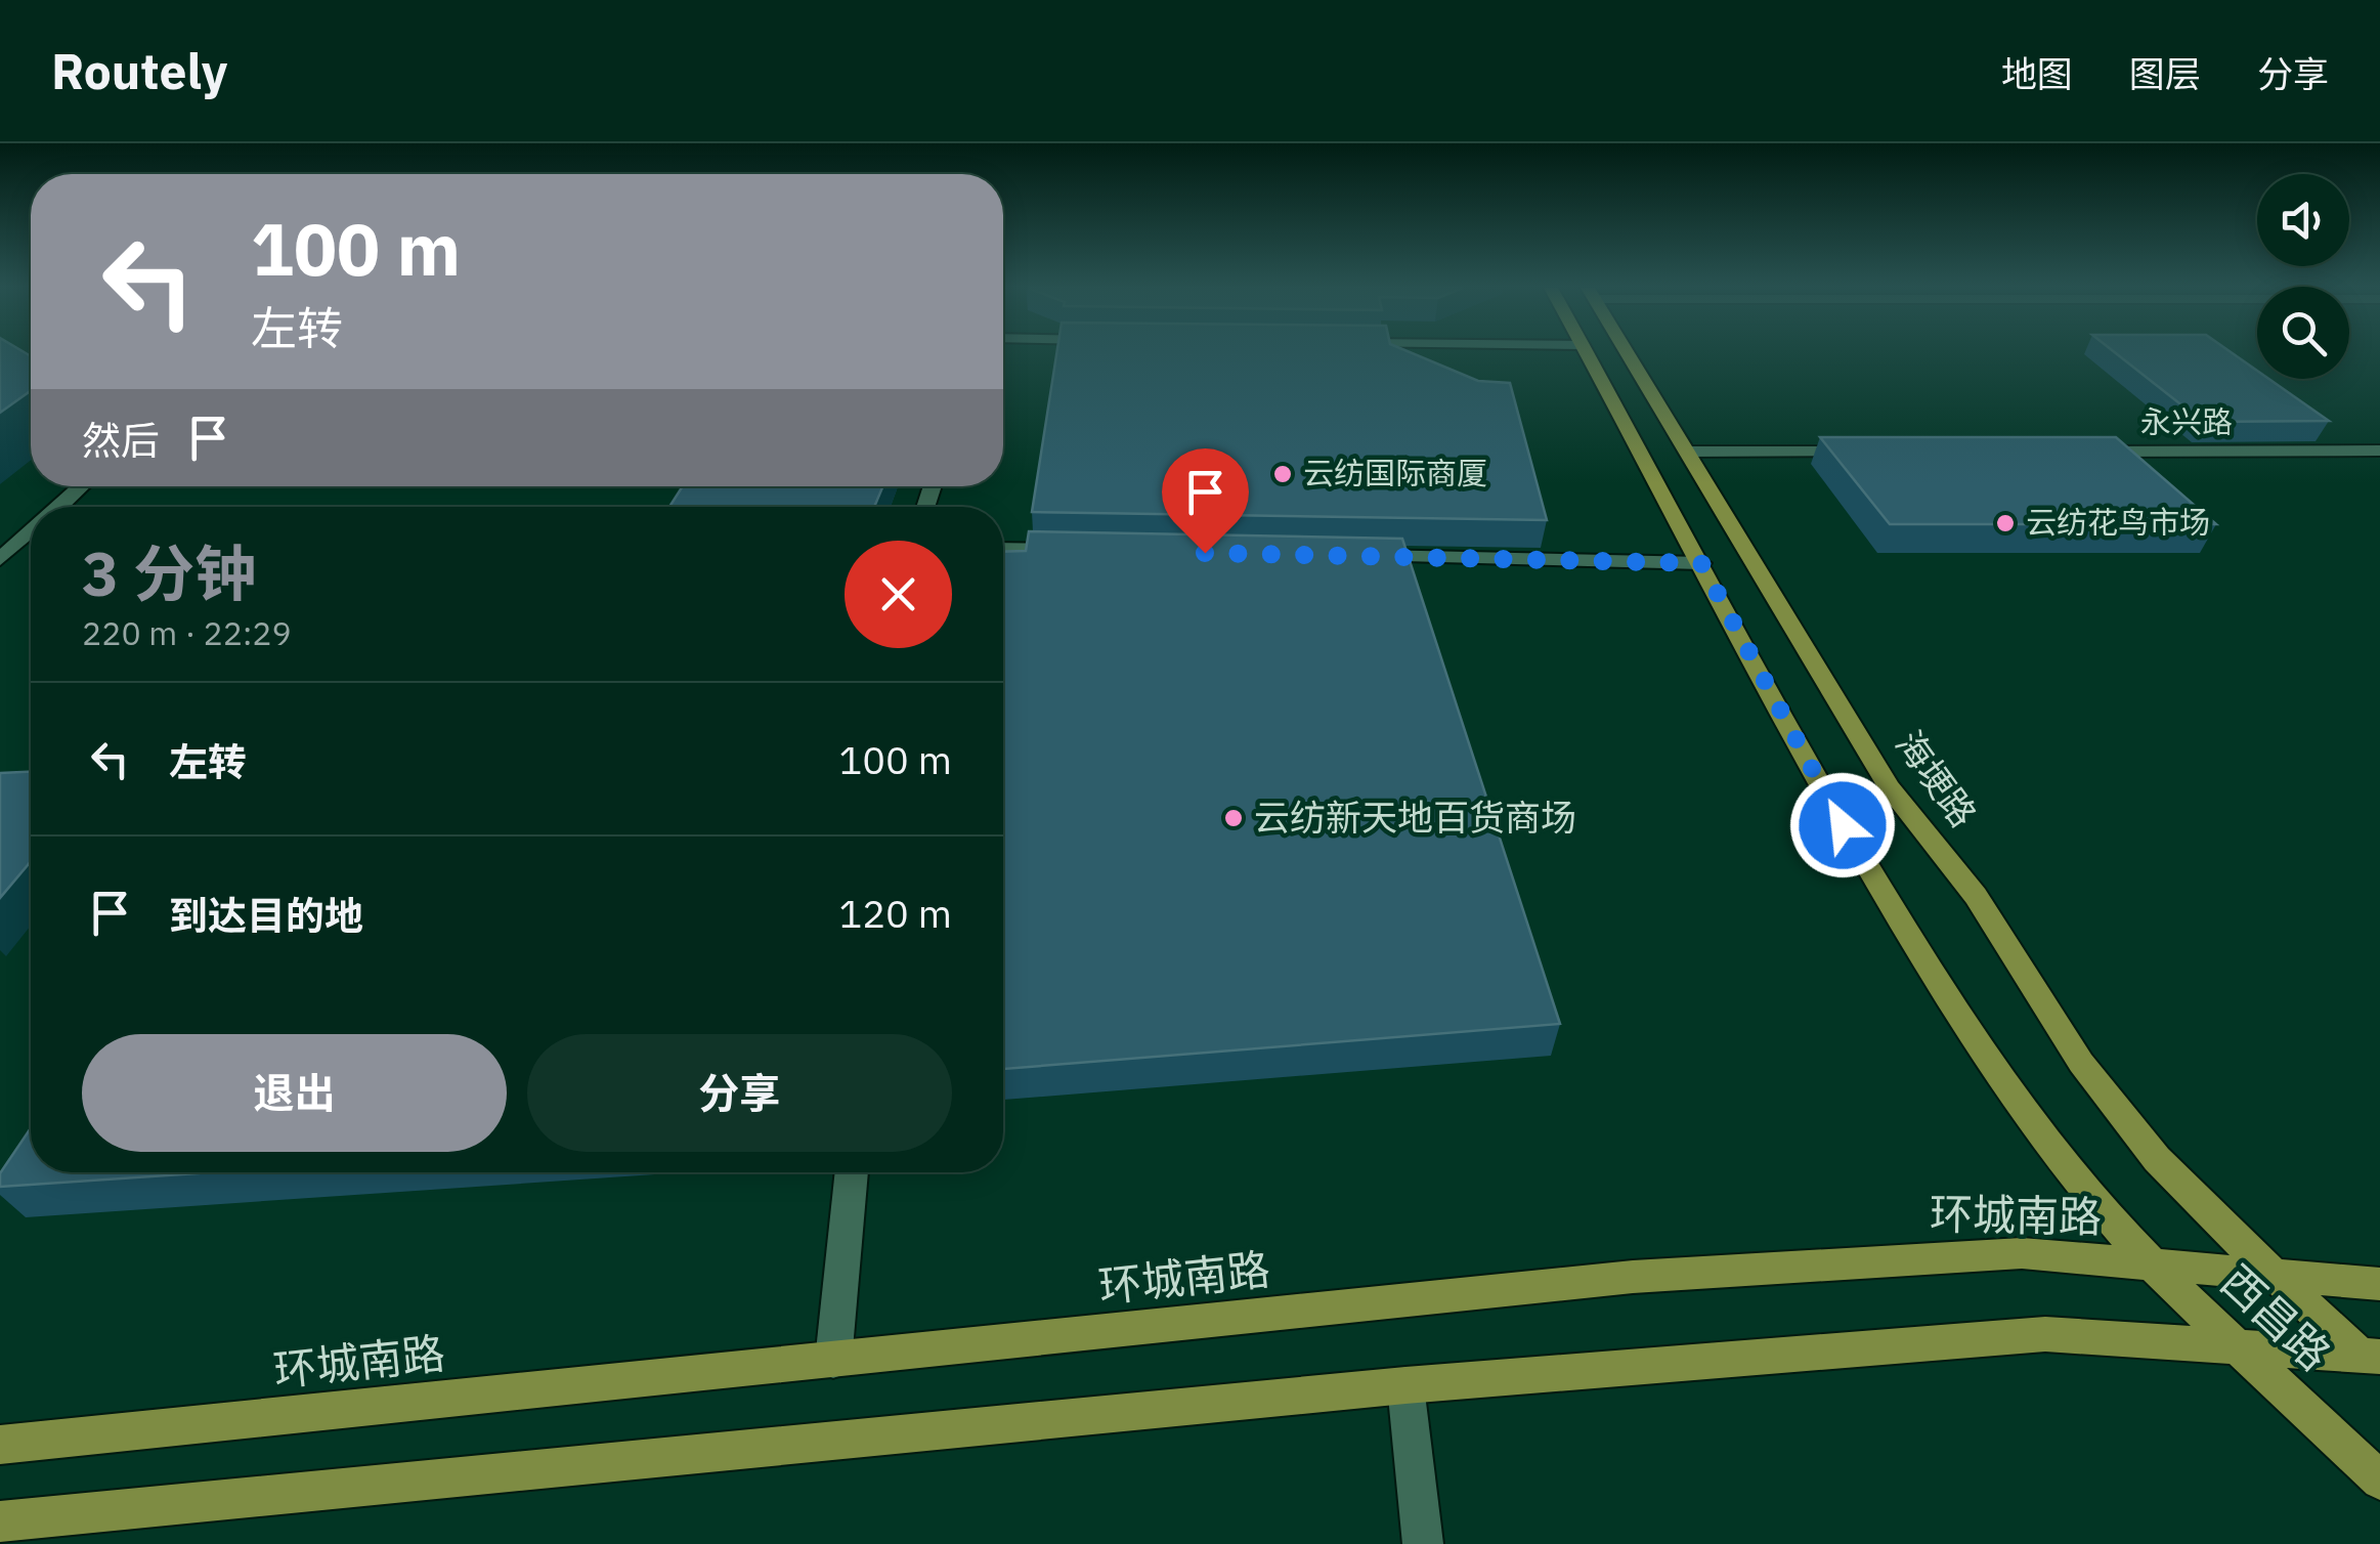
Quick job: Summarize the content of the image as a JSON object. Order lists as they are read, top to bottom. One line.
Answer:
{"streets":{"main road":["海埂路","环城南路","西昌路"],"street":["永兴路"]},"crossings":[["海埂路","环城南路"],["海埂路","西昌路"],["环城南路","西昌路"]],"places":["云纺国际商厦","云纺花鸟市场","云纺新天地百货商场"],"page":{"header":"Routely","nav":["地图","图层","分享"],"turn":["100 m","左转"],"then":"然后","heading":["3 分钟","220 m · 22:29"],"list":[{"name":"左转","value":"100 m"},{"name":"到达目的地","value":"120 m"}],"buttons":["退出","分享"]}}
